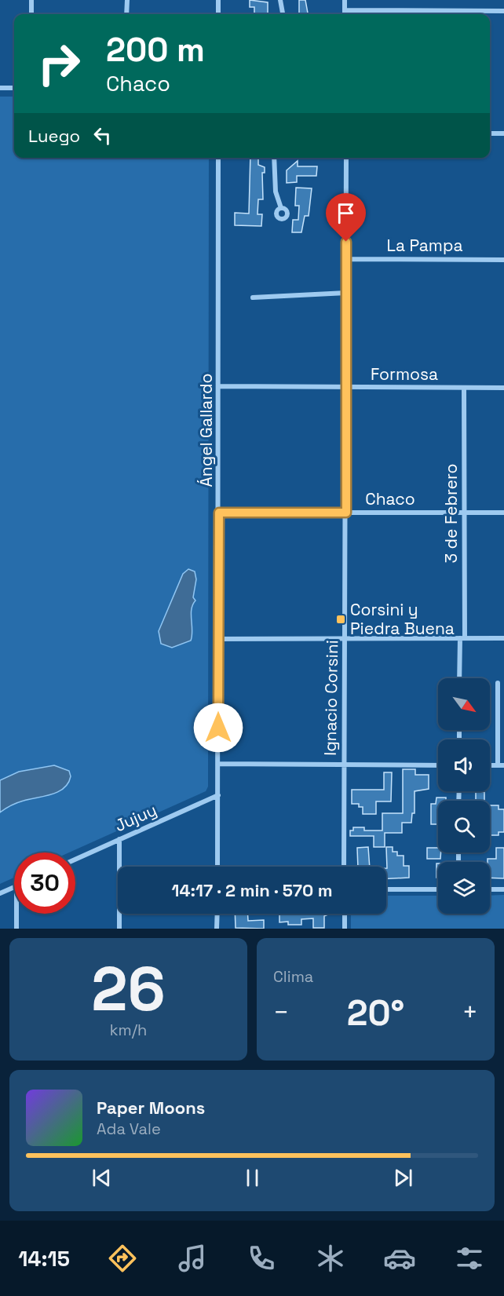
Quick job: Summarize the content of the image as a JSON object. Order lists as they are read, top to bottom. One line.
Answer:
{"streets":{"street":["La Pampa","Formosa","Ángel Gallardo","Chaco","3 de Febrero","Ignacio Corsini","Jujuy"]},"crossings":[["La Pampa","Ignacio Corsini"],["Formosa","Ángel Gallardo"],["Formosa","3 de Febrero"],["Formosa","Ignacio Corsini"],["Ángel Gallardo","Chaco"],["Ángel Gallardo","Jujuy"],["Chaco","3 de Febrero"],["Chaco","Ignacio Corsini"]],"places":{"transit":["Corsini y Piedra Buena"]},"north":"bottom right","page":{"turn":["200 m","Chaco"],"then":"Luego","limit":"30","trip":"14:17 · 2 min · 570 m","tile":[["26","km/h"],"Clima"],"heat":["−","20°","+"],"song":["Paper Moons","Ada Vale"],"tabs":"14:15"}}
